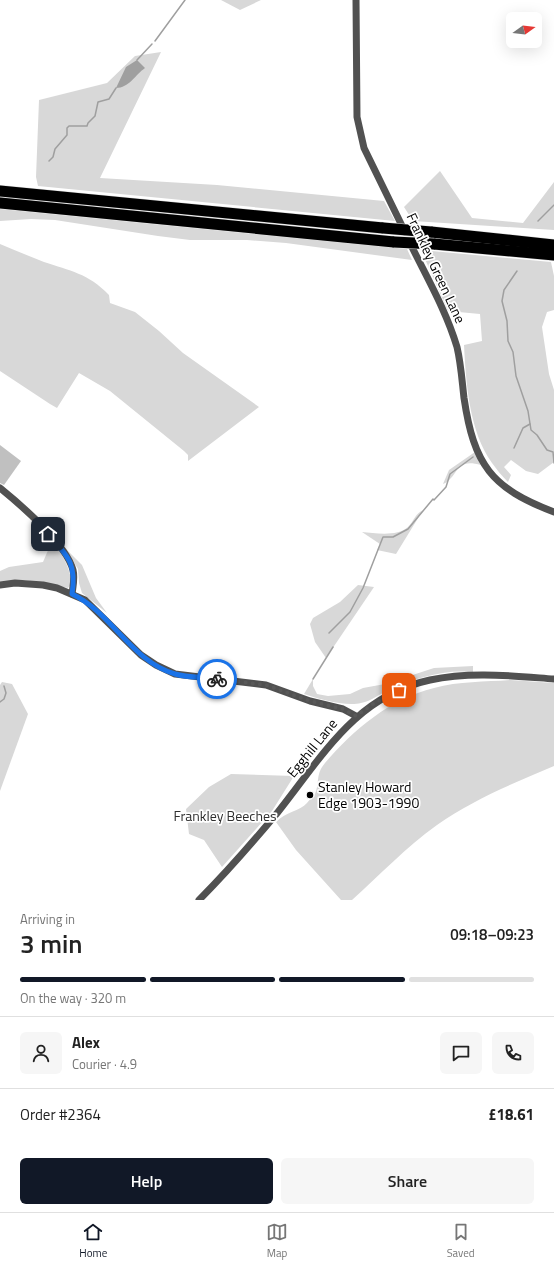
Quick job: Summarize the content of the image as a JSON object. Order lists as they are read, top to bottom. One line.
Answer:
{"streets":{"street":["Frankley Green Lane","Egghill Lane"]},"parks":["Frankley Beeches"],"places":["Stanley Howard Edge 1903-1990"],"north":"right","page":{"heading":["3 min","Arriving in","09:18–09:23"],"panel":["Alex","Courier · 4.9","Order #2364","£18.61"],"bar":"On the way · 320 m","buttons":["Help","Share"],"tabs":["Home","Map","Saved"]}}
